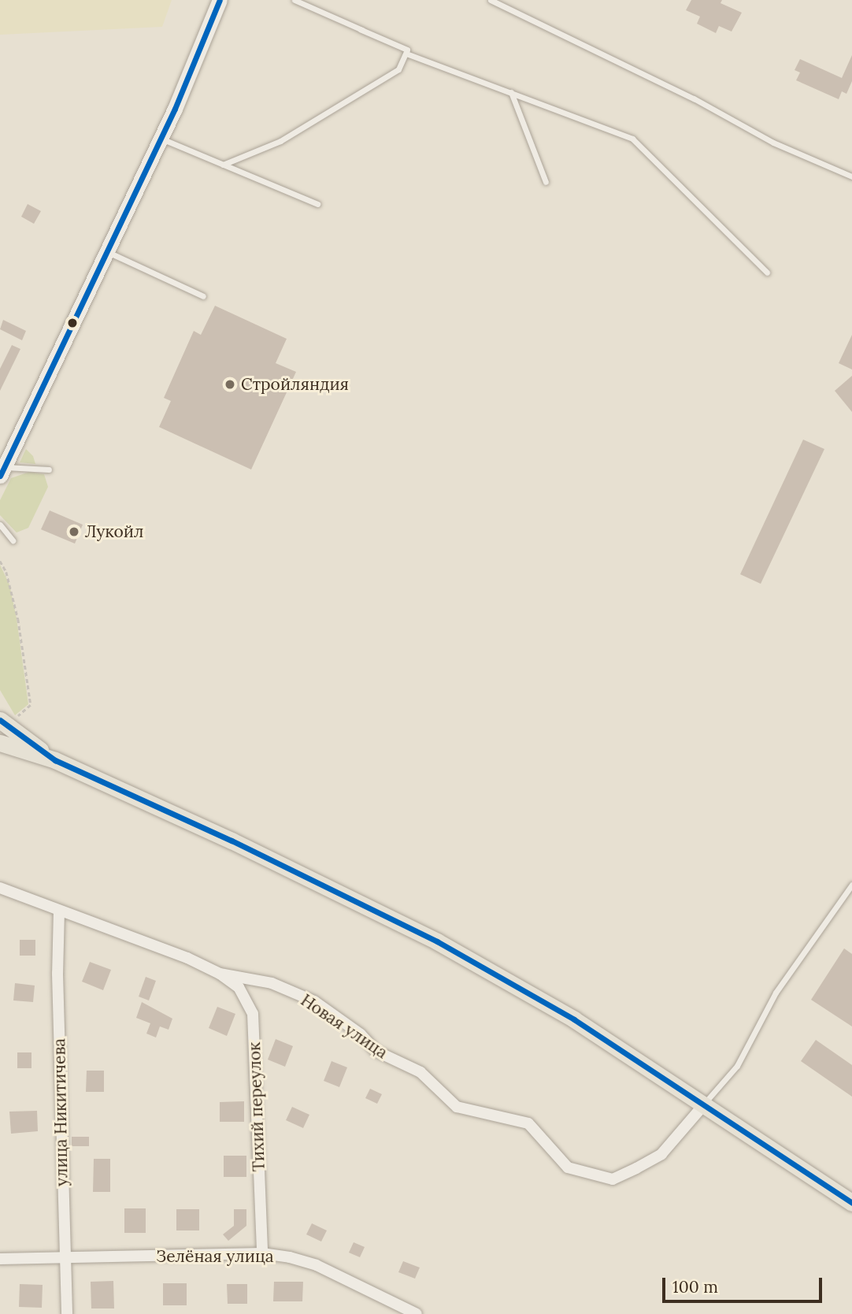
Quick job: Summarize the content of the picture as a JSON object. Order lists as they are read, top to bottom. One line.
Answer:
{"streets":{"street":["Новая улица","Тихий переулок","улица Никитичева","Зелёная улица"]},"crossings":[["Новая улица","Тихий переулок"],["Новая улица","улица Никитичева"],["Тихий переулок","Зелёная улица"],["улица Никитичева","Зелёная улица"]],"places":["Стройляндия","Лукойл"],"scale_bar":"100 m"}
